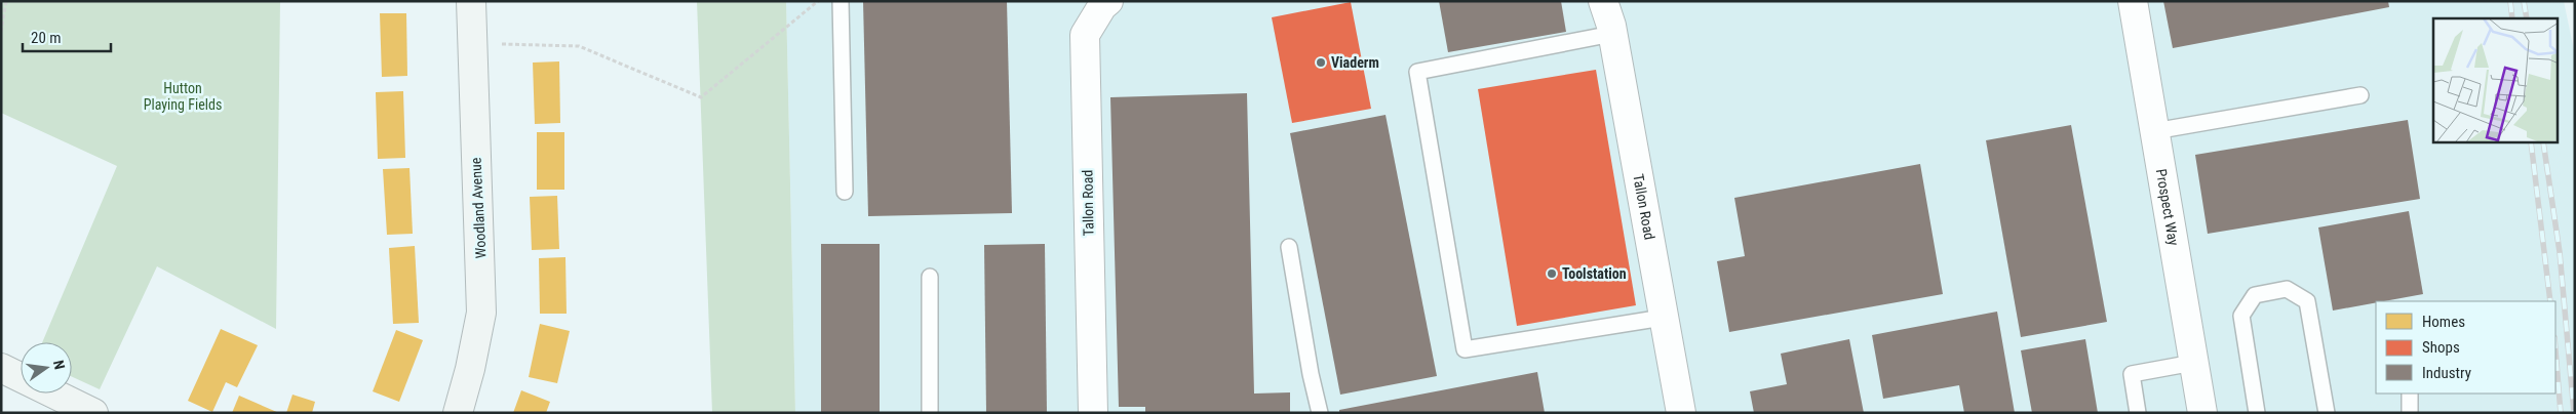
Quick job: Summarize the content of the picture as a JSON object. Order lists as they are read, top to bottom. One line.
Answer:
{"streets":{"street":["Tallon Road","Prospect Way","Woodland Avenue"]},"parks":["Hutton Playing Fields"],"places":["Viaderm","Toolstation"],"legend":["Homes","Shops","Industry"],"scale_bar":"20 m","north":"right"}
